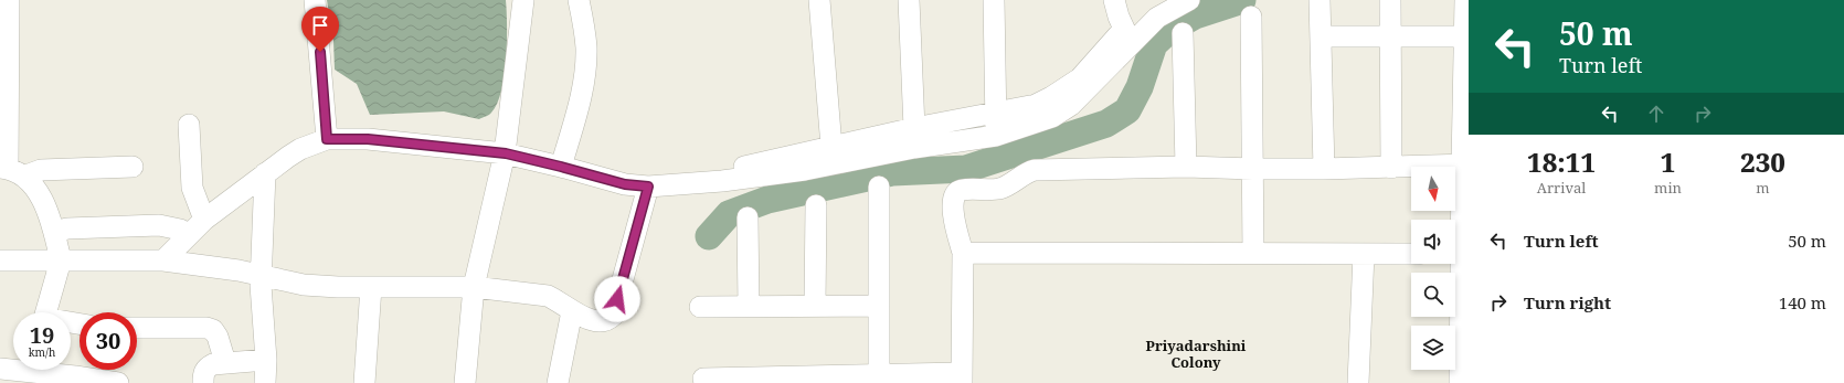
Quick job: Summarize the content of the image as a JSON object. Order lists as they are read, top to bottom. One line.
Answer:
{"districts":["Priyadarshini Colony"],"north":"bottom","page":{"turn":["50 m","Turn left"],"eta":["18:11","Arrival","1","min","230","m"],"list":[{"name":"Turn left","value":"50 m"},{"name":"Turn right","value":"140 m"}],"speed":"19 km/h","limit":"30"}}
